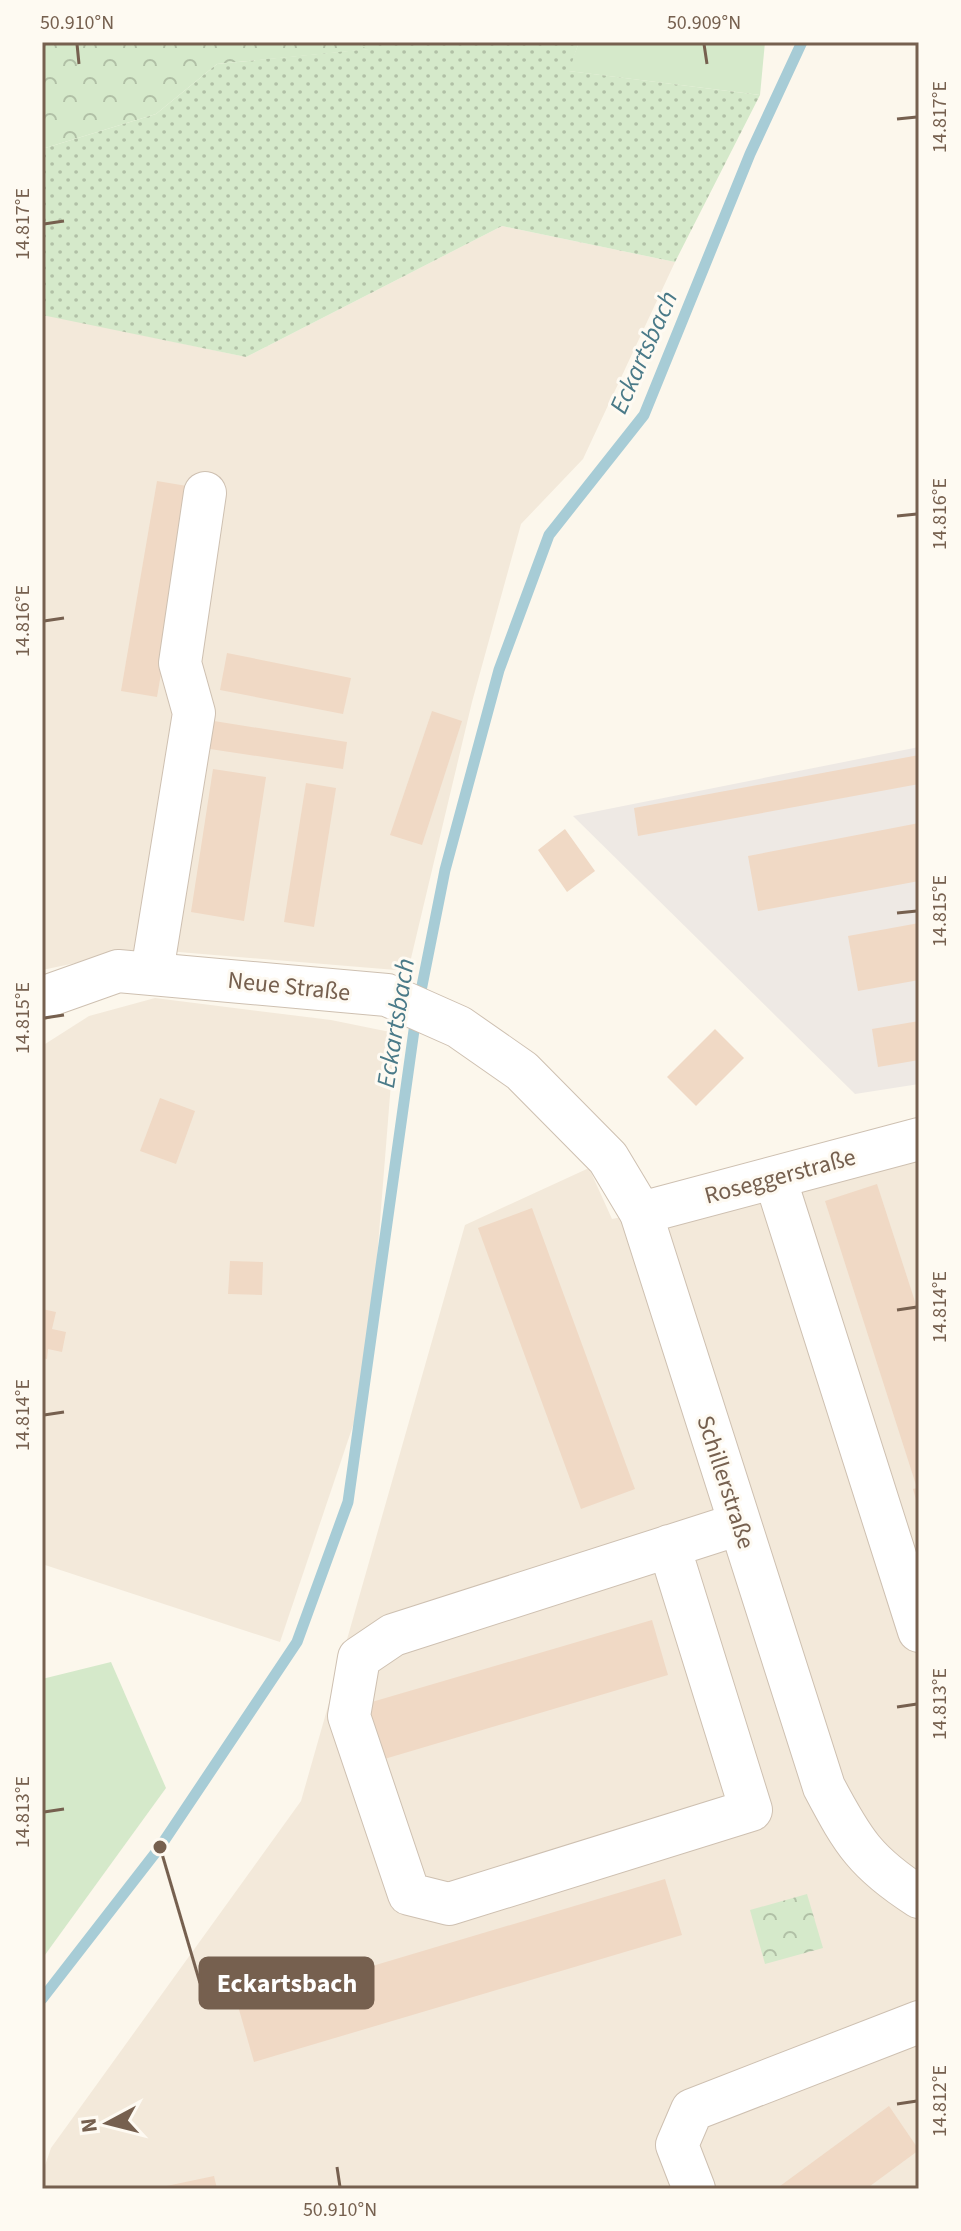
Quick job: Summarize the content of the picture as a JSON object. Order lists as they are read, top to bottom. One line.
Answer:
{"streets":{"street":["Neue Straße","Roseggerstraße","Schillerstraße"]},"crossings":[["Neue Straße","Schillerstraße"],["Roseggerstraße","Schillerstraße"]],"water":["Eckartsbach"],"places":["Eckartsbach"],"north":"left","coordinates":["50.910°N","50.909°N","14.817°E","14.816°E","14.815°E","14.814°E","14.813°E","14.812°E"]}
